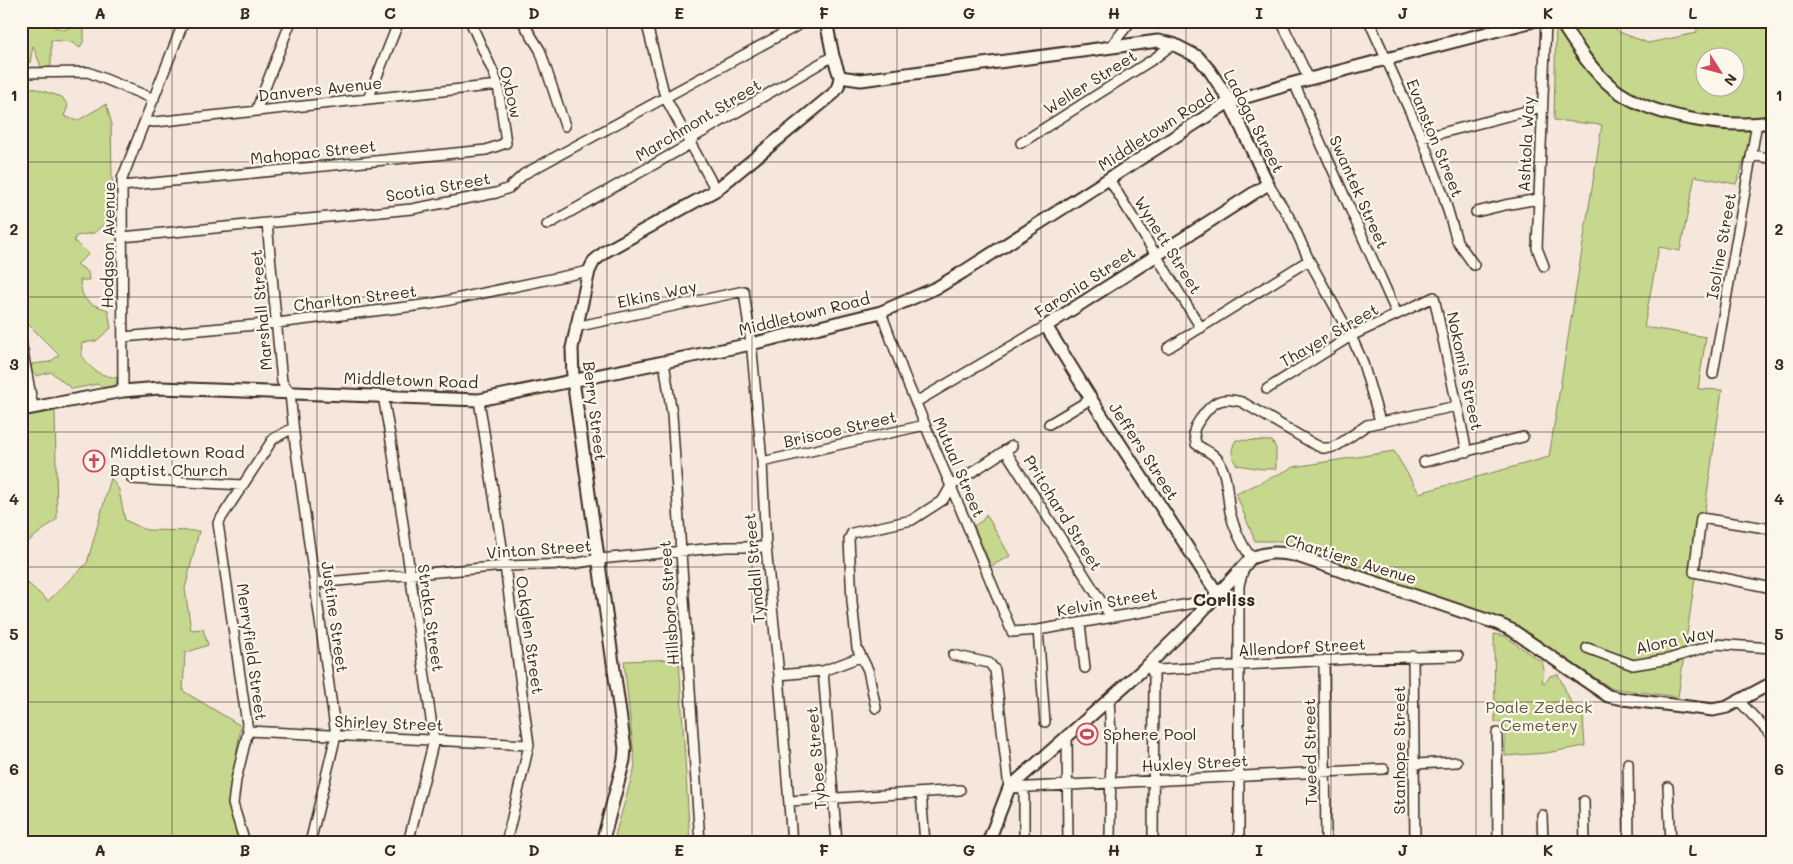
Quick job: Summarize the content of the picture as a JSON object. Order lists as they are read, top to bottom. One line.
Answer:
{"streets":{"street":["Weller Street","Danvers Avenue","Oxbow","Marchmont Street","Ladoga Street","Middletown Road","Evanston Street","Ashtola Way","Mahopac Street","Scotia Street","Swantek Street","Hodgson Avenue","Wynett Street","Isoline Street","Faronia Street","Elkins Way","Charlton Street","Marshall Street","Thayer Street","Nokomis Street","Berry Street","Briscoe Street","Jeffers Street","Mutual Street","Pritchard Street","Vinton Street","Chartiers Avenue","Tyndall Street","Kelvin Street","Hillsboro Street","Justine Street","Straka Street","Oakglen Street","Alora Way","Allendorf Street","Merryfield Street","Shirley Street","Stanhope Street","Tweed Street","Tybee Street","Huxley Street"]},"crossings":[["Weller Street","Ladoga Street"],["Danvers Avenue","Oxbow"],["Danvers Avenue","Hodgson Avenue"],["Oxbow","Mahopac Street"],["Ladoga Street","Middletown Road"],["Ladoga Street","Faronia Street"],["Ladoga Street","Thayer Street"],["Ladoga Street","Berry Street"],["Middletown Road","Evanston Street"],["Middletown Road","Swantek Street"],["Middletown Road","Hodgson Avenue"],["Middletown Road","Wynett Street"],["Middletown Road","Marshall Street"],["Middletown Road","Berry Street"],["Middletown Road","Mutual Street"],["Middletown Road","Tyndall Street"],["Middletown Road","Hillsboro Street"],["Middletown Road","Justine Street"],["Middletown Road","Straka Street"],["Middletown Road","Oakglen Street"],["Mahopac Street","Hodgson Avenue"],["Scotia Street","Hodgson Avenue"],["Scotia Street","Marshall Street"],["Swantek Street","Thayer Street"],["Hodgson Avenue","Charlton Street"],["Wynett Street","Faronia Street"],["Faronia Street","Jeffers Street"],["Faronia Street","Mutual Street"],["Elkins Way","Berry Street"],["Elkins Way","Tyndall Street"],["Charlton Street","Marshall Street"],["Charlton Street","Berry Street"],["Marshall Street","Justine Street"],["Thayer Street","Nokomis Street"],["Berry Street","Vinton Street"],["Briscoe Street","Mutual Street"],["Briscoe Street","Tyndall Street"],["Mutual Street","Pritchard Street"],["Mutual Street","Kelvin Street"],["Pritchard Street","Kelvin Street"],["Vinton Street","Tyndall Street"],["Vinton Street","Hillsboro Street"],["Vinton Street","Justine Street"],["Vinton Street","Straka Street"],["Vinton Street","Oakglen Street"],["Justine Street","Shirley Street"],["Straka Street","Shirley Street"],["Oakglen Street","Shirley Street"],["Allendorf Street","Stanhope Street"],["Allendorf Street","Tweed Street"],["Merryfield Street","Shirley Street"],["Tweed Street","Huxley Street"]],"districts":["Corliss"],"parks":["Poale Zedeck Cemetery"],"places":{"church":["Middletown Road Baptist Church"],"sports":["Sphere Pool"]},"north":"bottom right","grid":{"columns":["A","B","C","D","E","F","G","H","I","J","K","L"],"rows":["1","2","3","4","5","6"]}}
